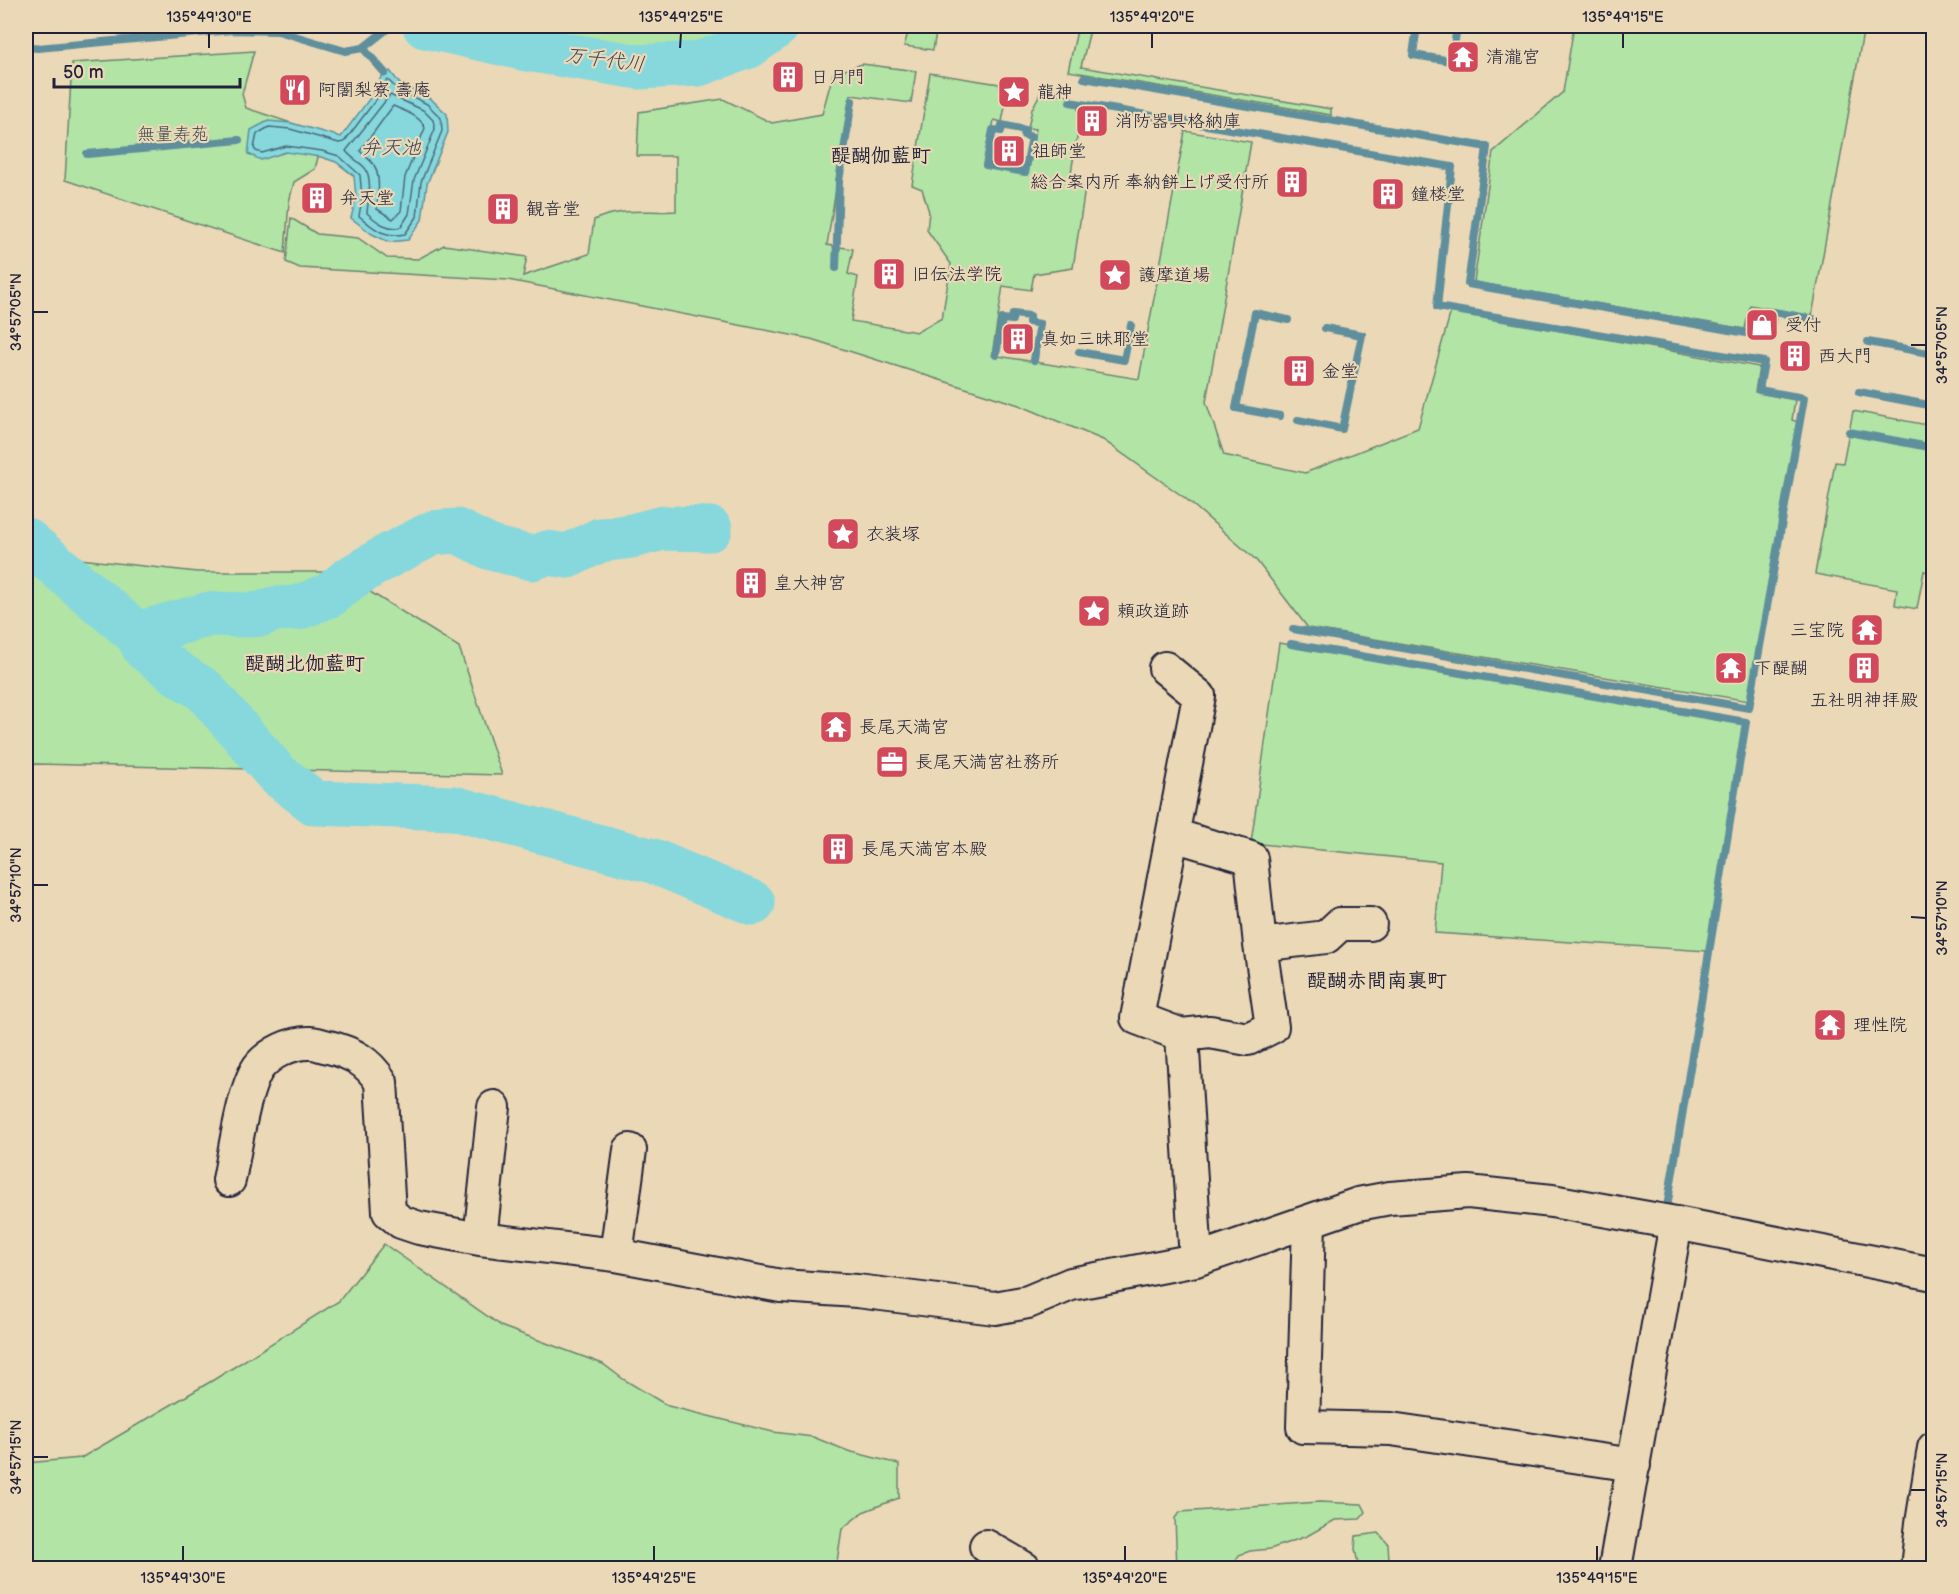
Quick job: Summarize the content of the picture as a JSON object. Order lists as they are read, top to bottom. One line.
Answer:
{"districts":["醍醐伽藍町","醍醐北伽藍町","醍醐赤間南裏町"],"water":["万千代川","弁天池"],"parks":["無量寿苑"],"places":{"temple":["清瀧宮","三宝院","下醍醐","長尾天満宮","理性院"],"building":["日月門","消防器具格納庫","祖師堂","総合案内所 奉納餅上げ受付所","鐘楼堂","弁天堂","観音堂","旧伝法学院","真如三昧耶堂","西大門","金堂","皇大神宮","五社明神拝殿","長尾天満宮本殿"],"restaurant":["阿闍梨寮 壽庵"],"place":["龍神","護摩道場","衣装塚","頼政道跡"],"shop":["受付"],"office":["長尾天満宮社務所"]},"scale_bar":"50 m","coordinates":["135°49'30\"E","135°49'25\"E","135°49'20\"E","135°49'15\"E","34°57'05\"N","34°57'10\"N","34°57'15\"N"]}
